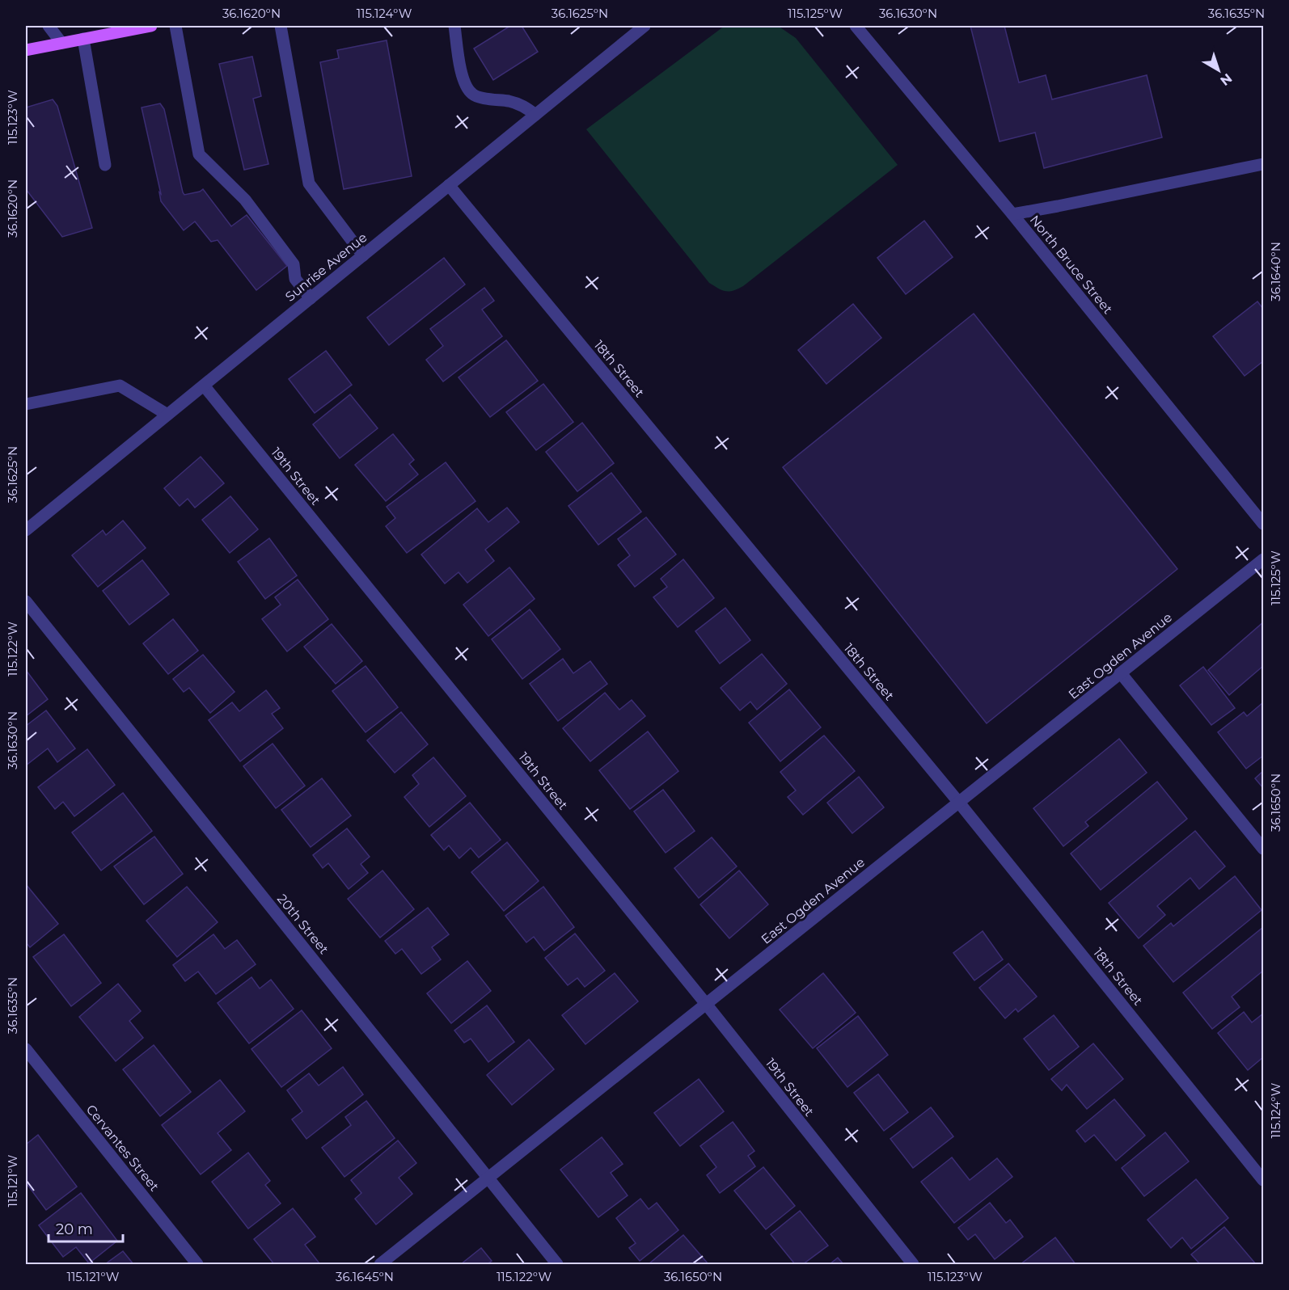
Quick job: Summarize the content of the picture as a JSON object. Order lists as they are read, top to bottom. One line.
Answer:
{"streets":{"street":["North Bruce Street","Sunrise Avenue","18th Street","19th Street","East Ogden Avenue","20th Street","Cervantes Street"]},"crossings":[["Sunrise Avenue","18th Street"],["Sunrise Avenue","19th Street"],["18th Street","East Ogden Avenue"],["19th Street","East Ogden Avenue"],["East Ogden Avenue","20th Street"]],"scale_bar":"20 m","north":"bottom right","coordinates":["36.1620°N","115.124°W","36.1625°N","115.125°W","36.1630°N","36.1635°N","115.123°W","36.1640°N","115.122°W","36.1650°N","115.121°W","36.1645°N"]}
